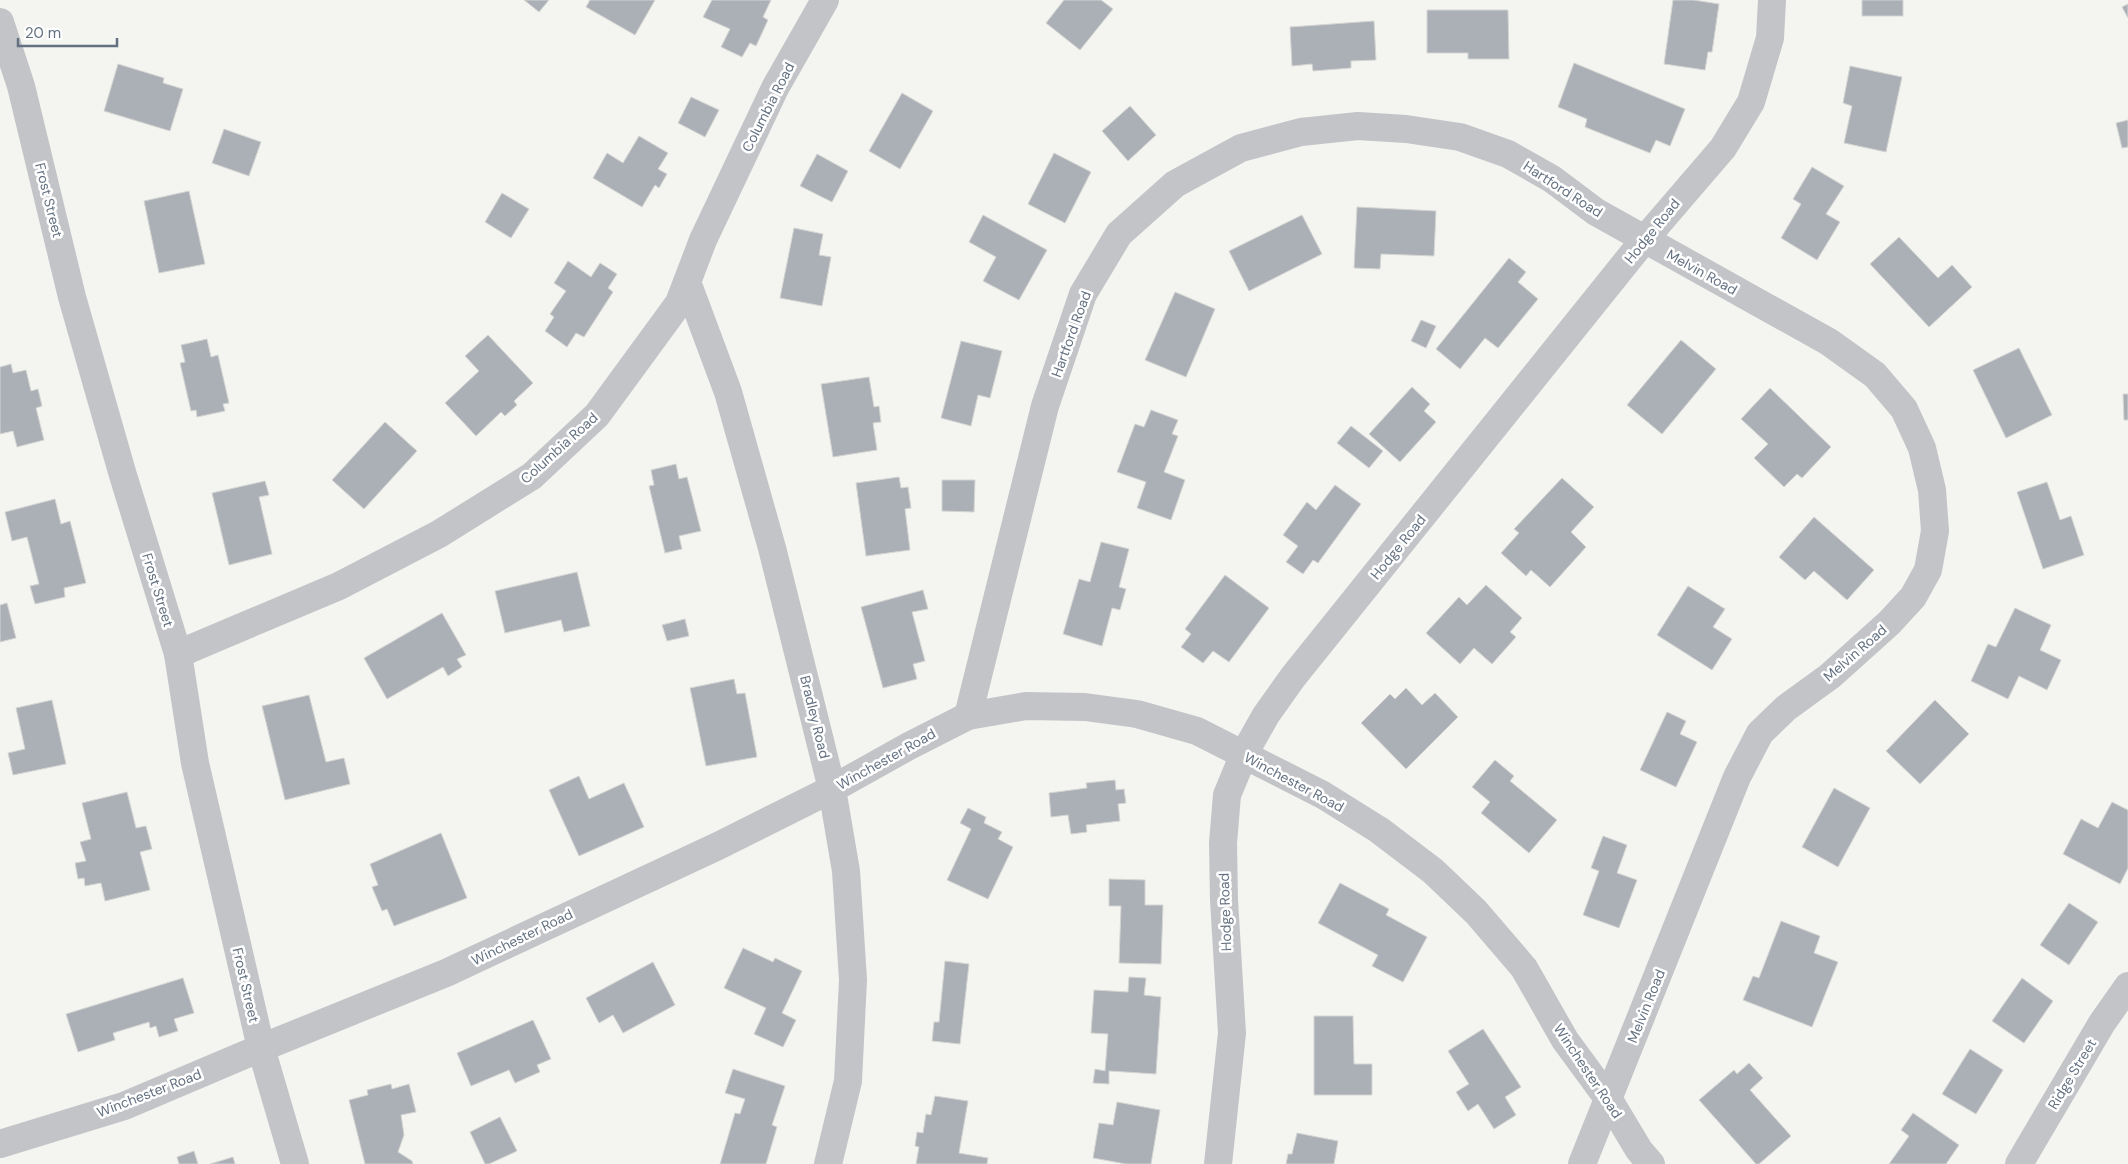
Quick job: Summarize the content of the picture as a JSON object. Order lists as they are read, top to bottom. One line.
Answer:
{"streets":{"street":["Columbia Road","Hartford Road","Frost Street","Hodge Road","Melvin Road","Bradley Road","Winchester Road","Ridge Street"]},"crossings":[["Columbia Road","Frost Street"],["Columbia Road","Bradley Road"],["Hartford Road","Hodge Road"],["Hartford Road","Melvin Road"],["Hartford Road","Winchester Road"],["Frost Street","Winchester Road"],["Hodge Road","Melvin Road"],["Hodge Road","Winchester Road"],["Melvin Road","Winchester Road"],["Bradley Road","Winchester Road"]],"scale_bar":"20 m"}
